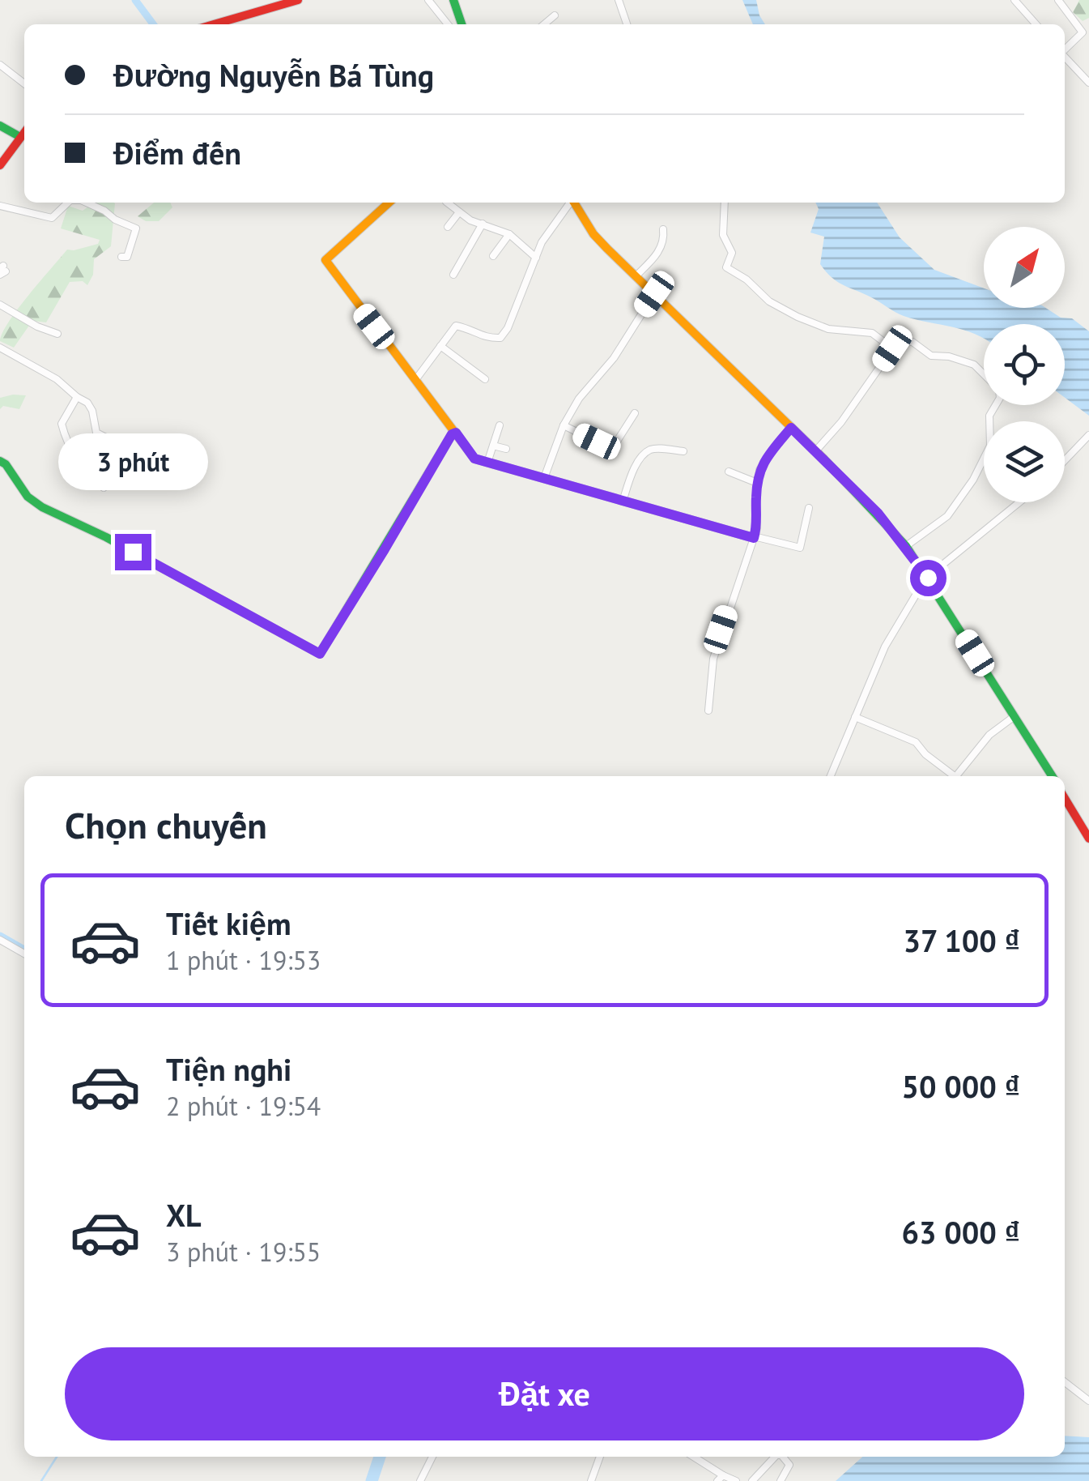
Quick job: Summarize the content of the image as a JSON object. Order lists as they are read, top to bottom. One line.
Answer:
{"north":"top right","page":{"banner":["Đường Nguyễn Bá Tùng","Điểm đến"],"bubble":"3 phút","heading":"Chọn chuyến","list":[{"name":"Tiết kiệm","note":"1 phút · 19:53","value":"37 100 ₫"},{"name":"Tiện nghi","note":"2 phút · 19:54","value":"50 000 ₫"},{"name":"XL","note":"3 phút · 19:55","value":"63 000 ₫"}],"buttons":"Đặt xe"}}
